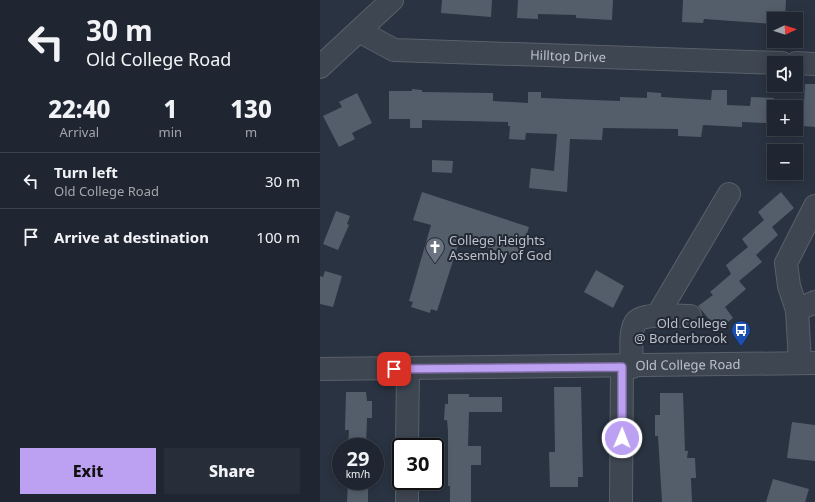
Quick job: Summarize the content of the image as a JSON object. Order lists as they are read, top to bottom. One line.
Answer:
{"streets":{"street":["Hilltop Drive","Old College Road"]},"places":{"church":["College Heights Assembly of God"],"bus stop":["Old College @ Borderbrook"]},"north":"right","page":{"turn":["30 m","Old College Road"],"map_buttons":["+","−"],"eta":["22:40","Arrival","1","min","130","m"],"list":[{"name":"Turn left","note":"Old College Road","value":"30 m"},{"name":"Arrive at destination","value":"100 m"}],"speed":"29 km/h","limit":"30","buttons":["Exit","Share"]}}
